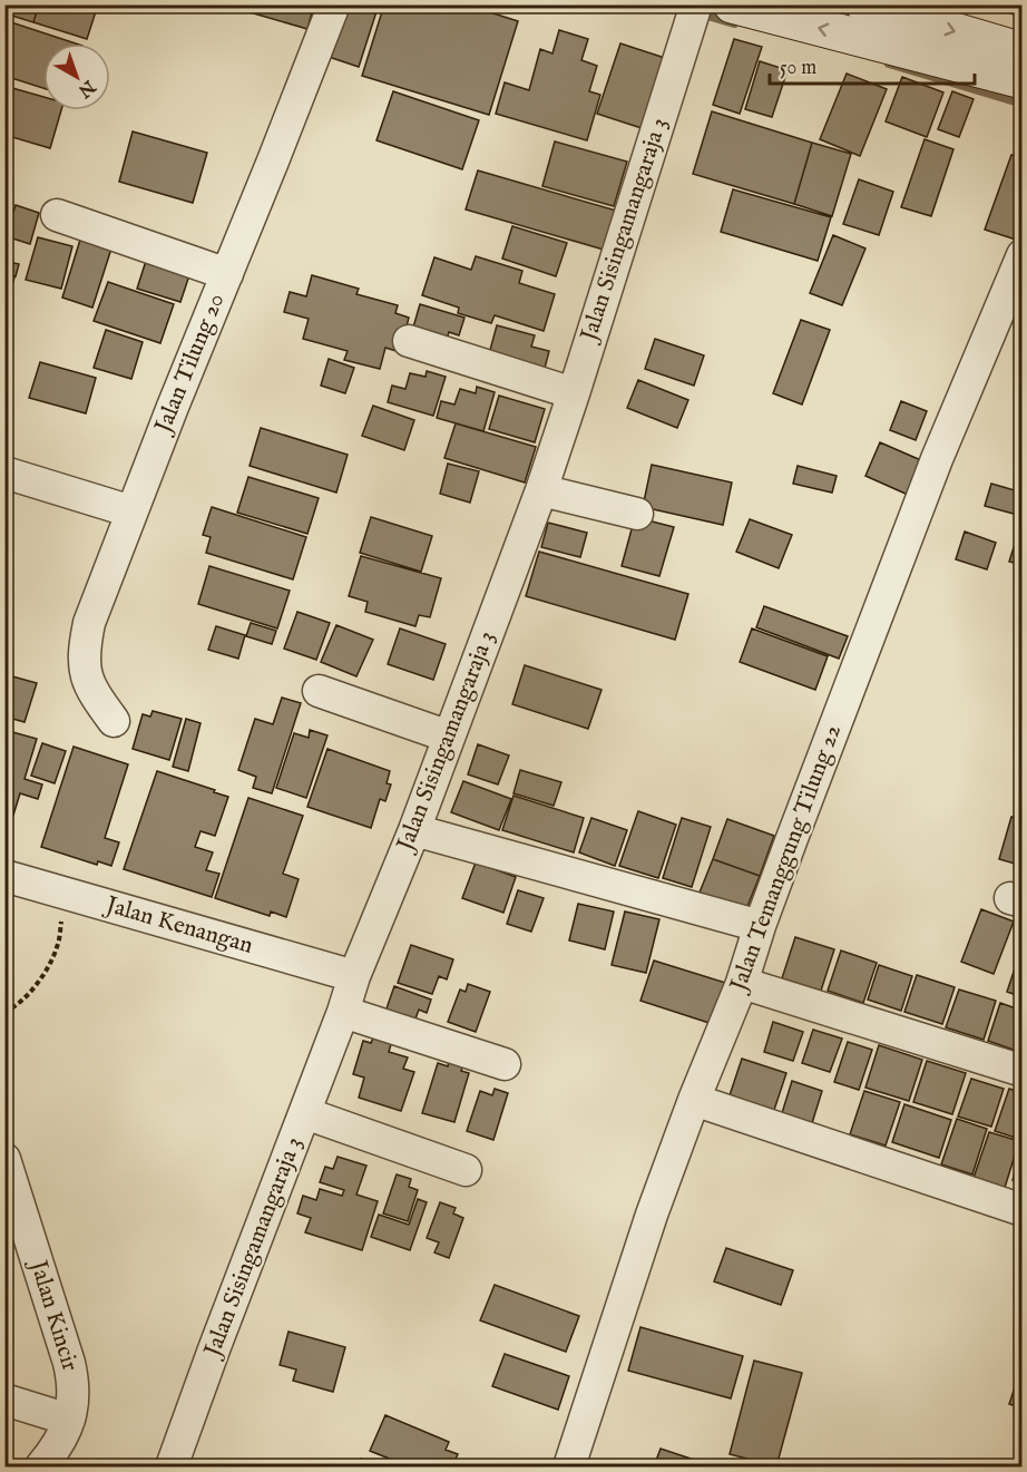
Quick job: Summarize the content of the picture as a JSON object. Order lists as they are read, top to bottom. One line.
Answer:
{"streets":{"street":["Jalan Sisingamangaraja 3","Jalan Tilung 20","Jalan Temanggung Tilung 22","Jalan Kenangan","Jalan Kincir"]},"crossings":[["Jalan Sisingamangaraja 3","Jalan Kenangan"]],"scale_bar":"50 m","north":"bottom right"}
